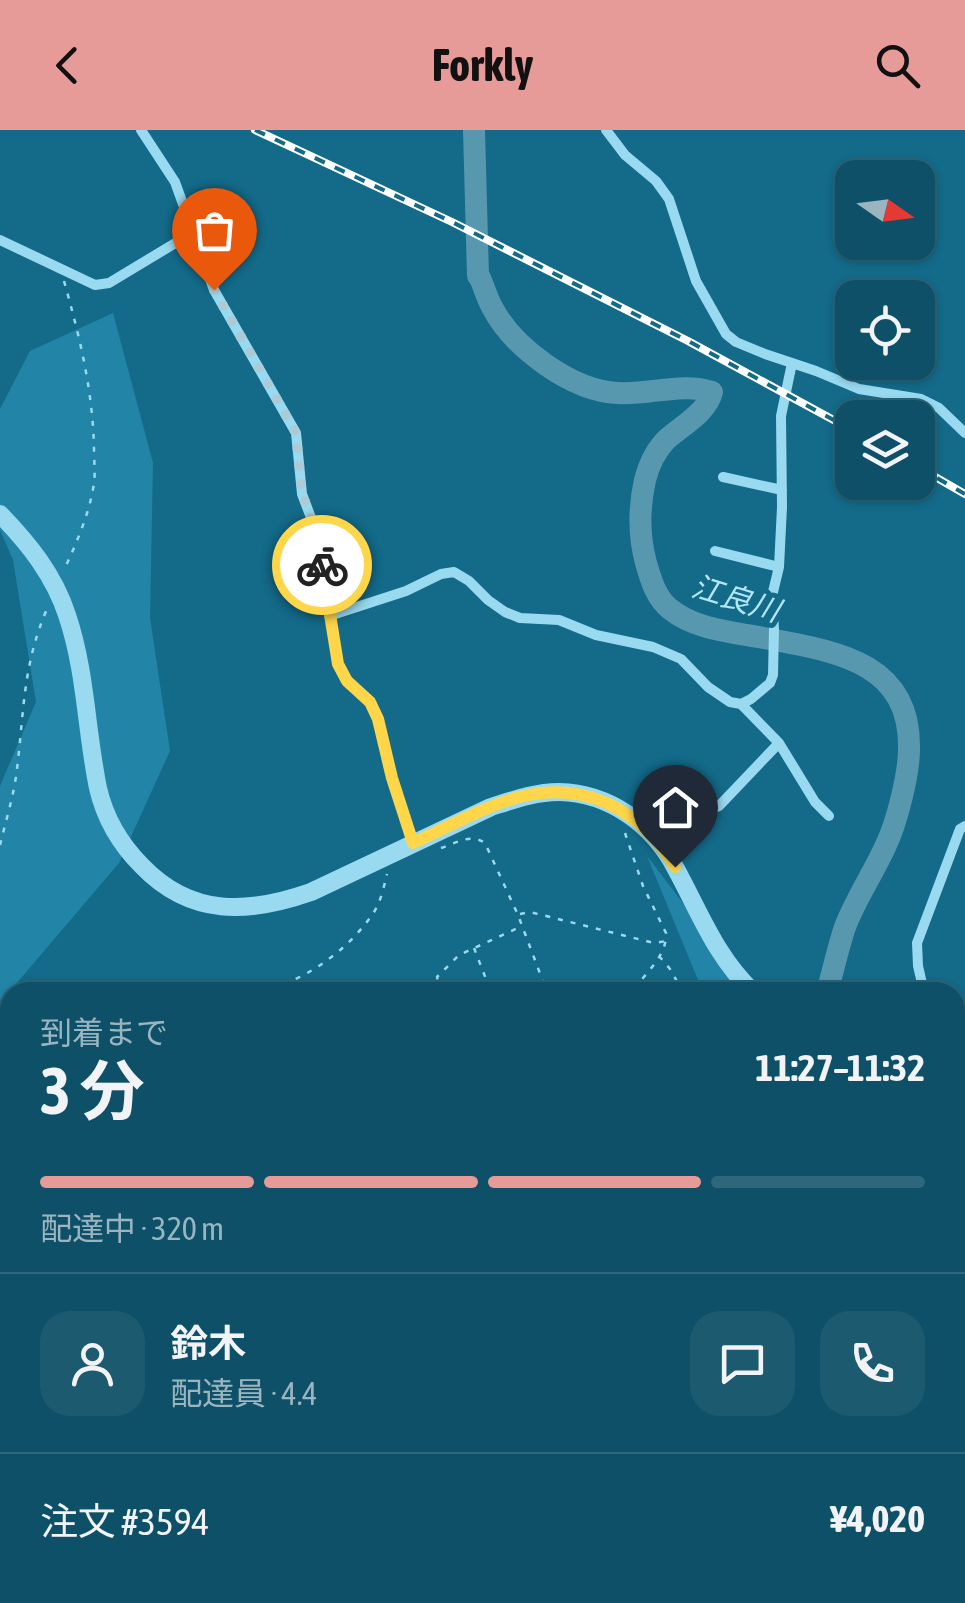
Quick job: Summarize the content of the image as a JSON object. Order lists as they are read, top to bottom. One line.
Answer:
{"water":["江良川"],"north":"right","page":{"header":"Forkly","heading":["3 分","到着まで","11:27–11:32"],"panel":["鈴木","配達員 · 4.4","注文 #3594","¥4,020"],"bar":"配達中 · 320 m"}}
